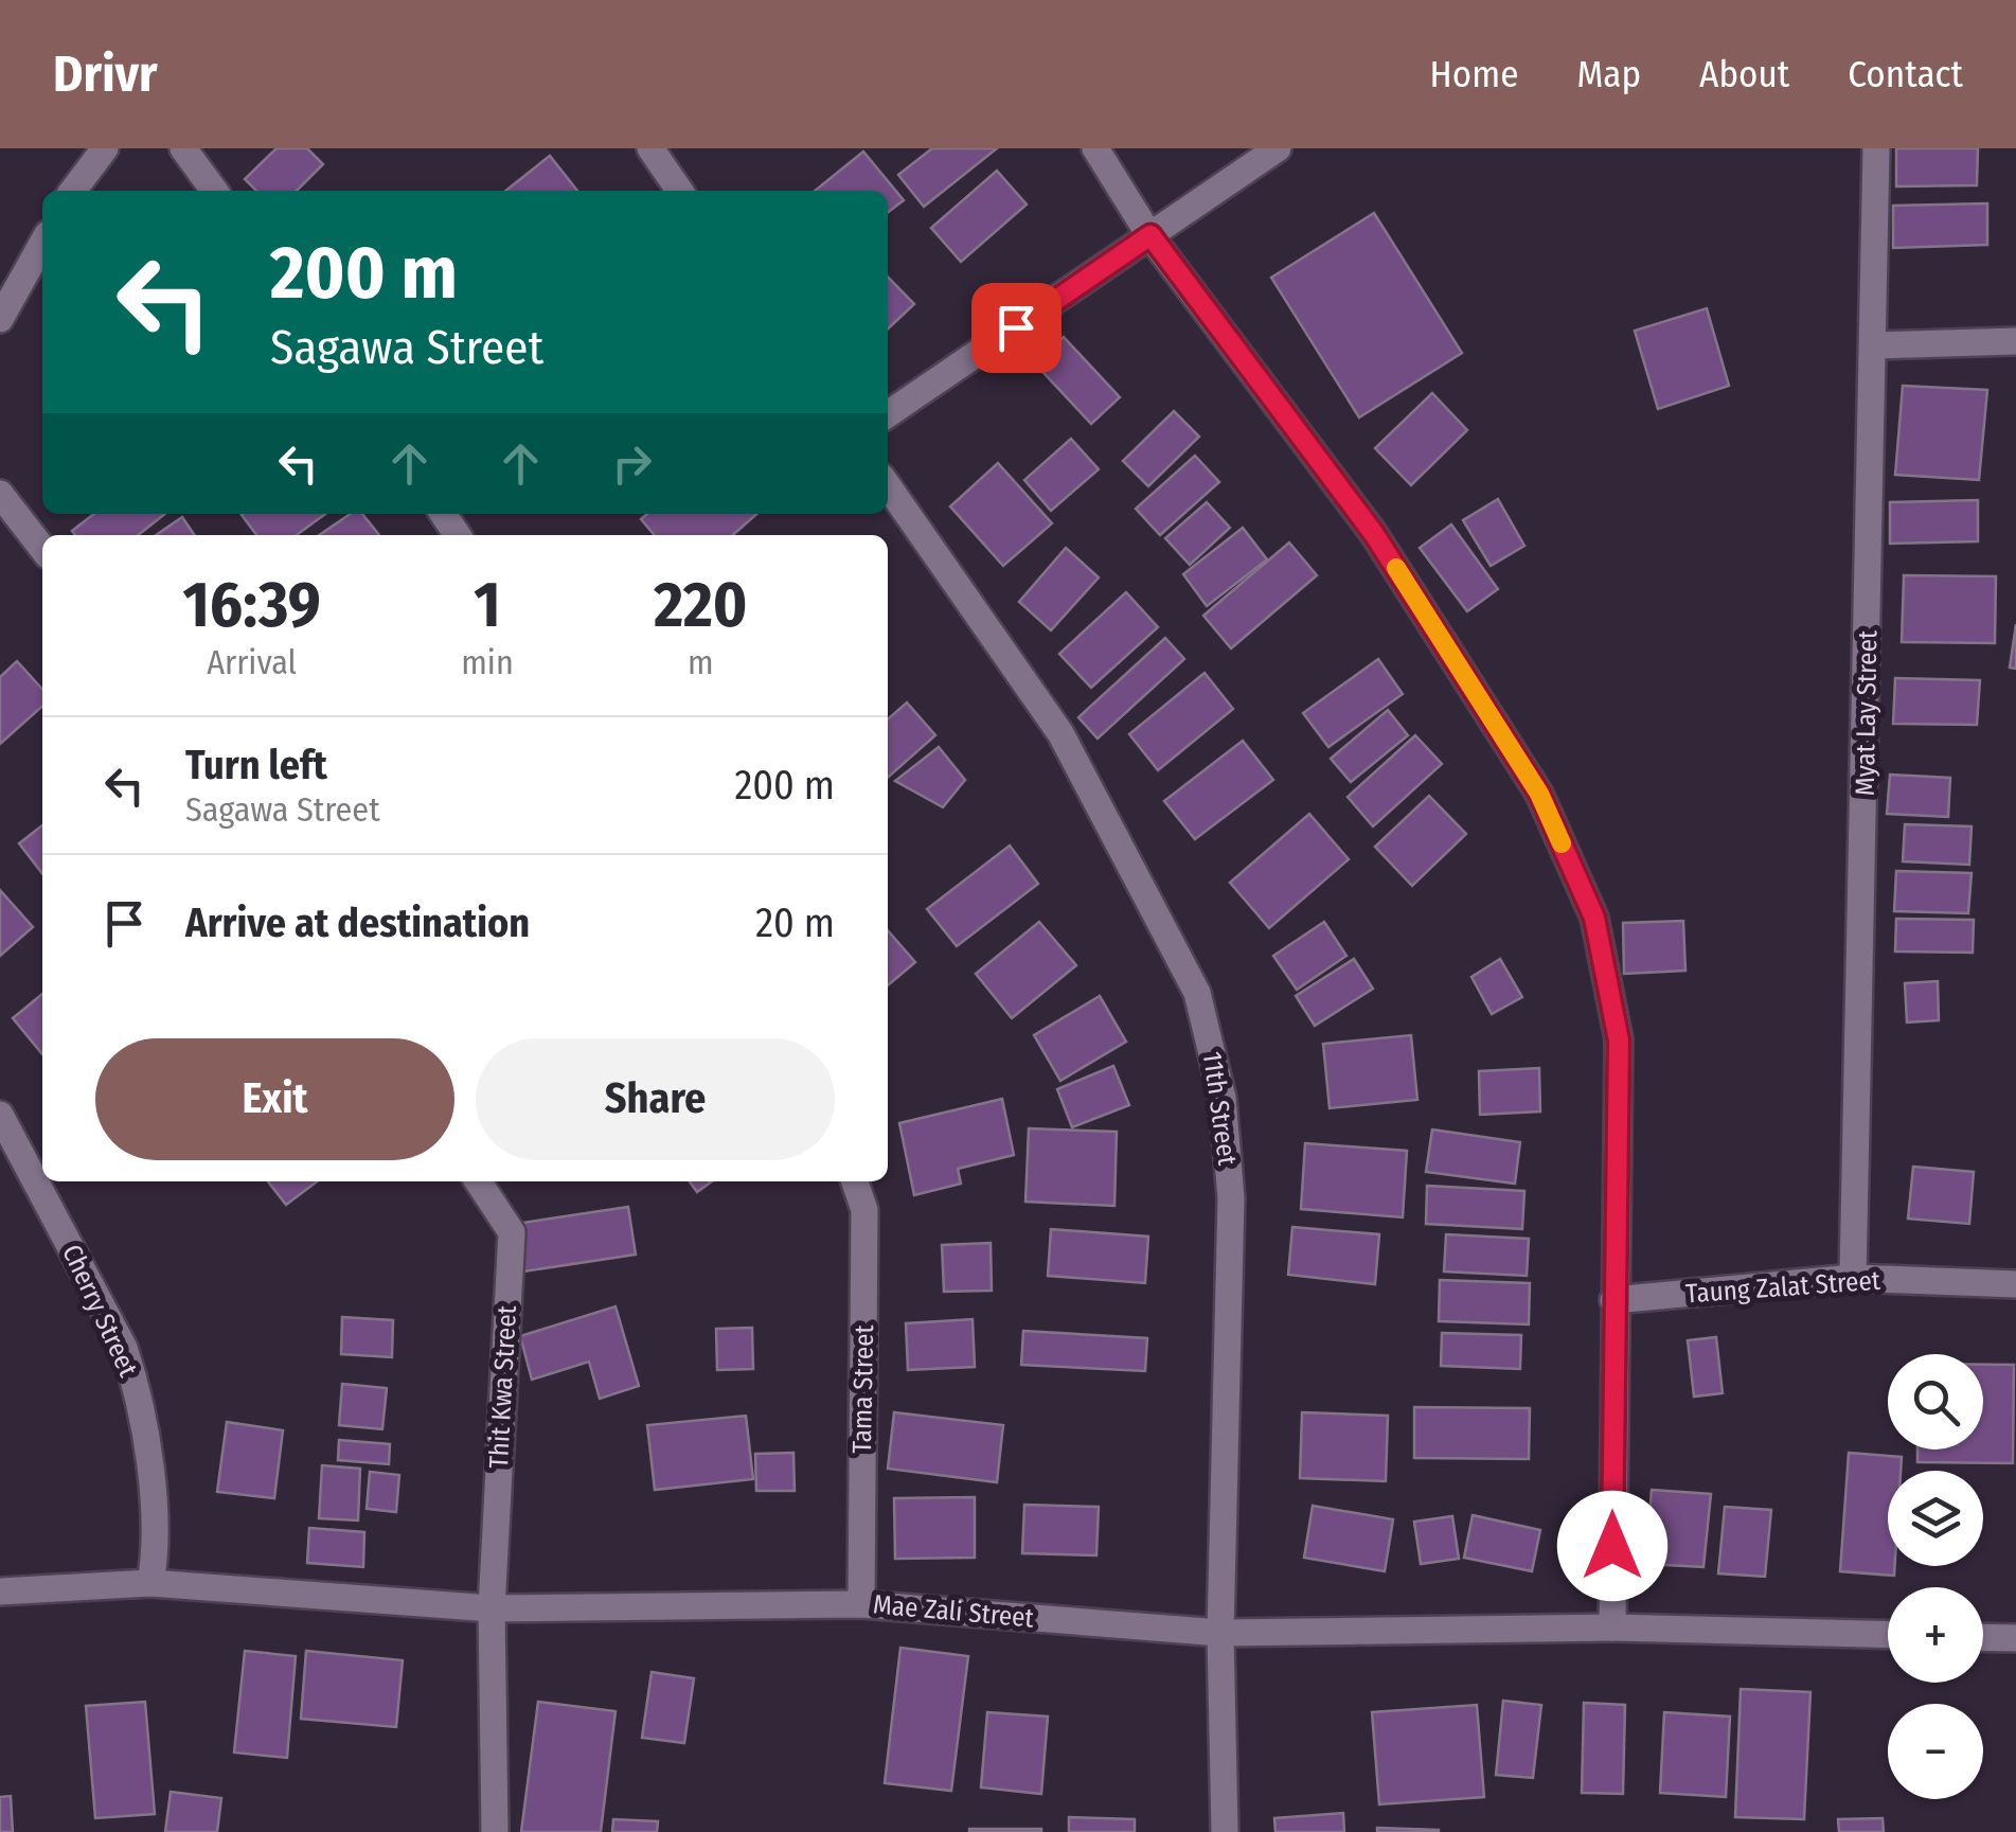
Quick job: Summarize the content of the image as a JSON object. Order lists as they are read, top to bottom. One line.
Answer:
{"streets":{"street":["Myat Lay Street","11th Street","Taung Zalat Street","Cherry Street","Thit Kwa Street","Tama Street","Mae Zali Street"]},"crossings":[["Myat Lay Street","Taung Zalat Street"],["11th Street","Mae Zali Street"],["Cherry Street","Mae Zali Street"],["Thit Kwa Street","Mae Zali Street"],["Tama Street","Mae Zali Street"]],"page":{"header":"Drivr","nav":["Home","Map","About","Contact"],"turn":["200 m","Sagawa Street"],"eta":["16:39","Arrival","1","min","220","m"],"list":[{"name":"Turn left","note":"Sagawa Street","value":"200 m"},{"name":"Arrive at destination","value":"20 m"}],"buttons":["Exit","Share"],"map_buttons":["+","−"]}}
